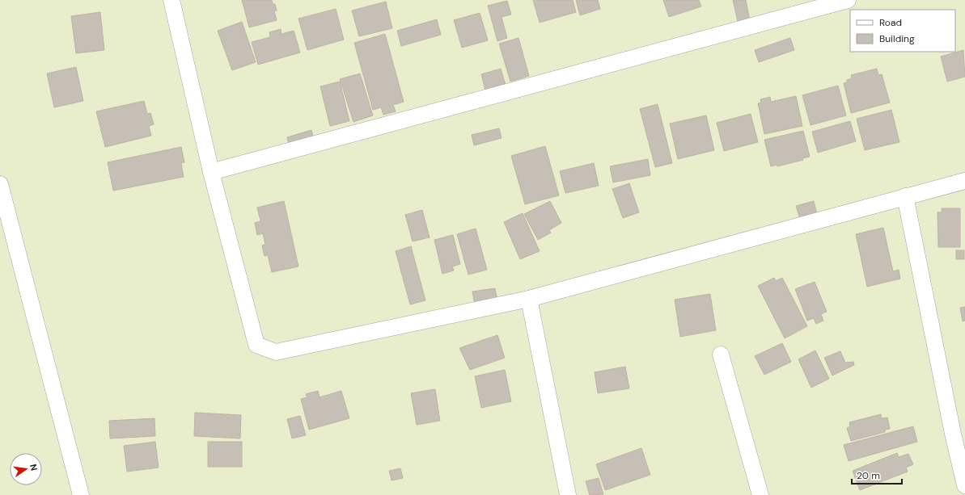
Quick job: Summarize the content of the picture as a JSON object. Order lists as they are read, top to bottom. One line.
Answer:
{"legend":["Road","Building"],"scale_bar":"20 m","north":"right"}
